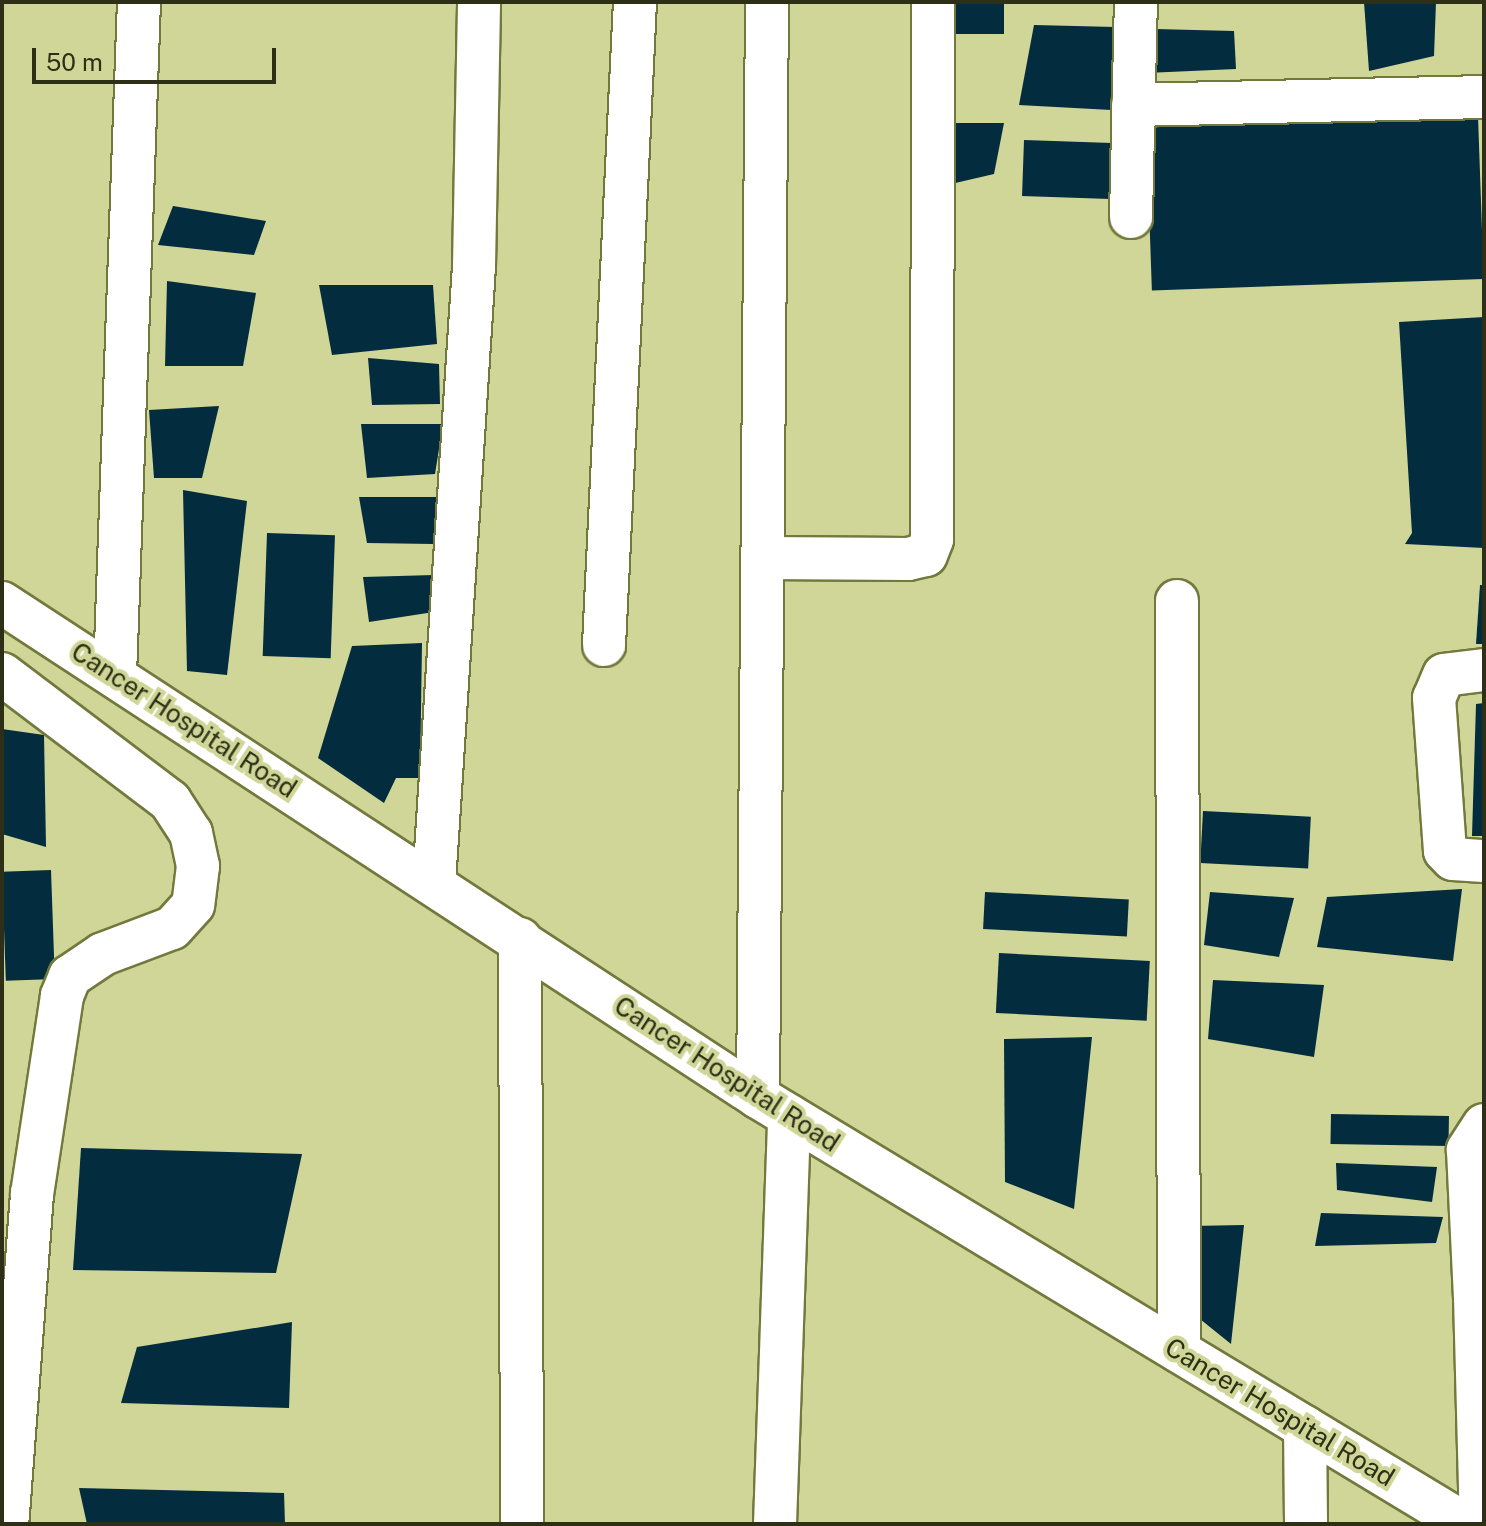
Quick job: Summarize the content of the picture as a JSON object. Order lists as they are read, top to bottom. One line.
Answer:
{"streets":{"street":["Cancer Hospital Road"]},"scale_bar":"50 m"}
